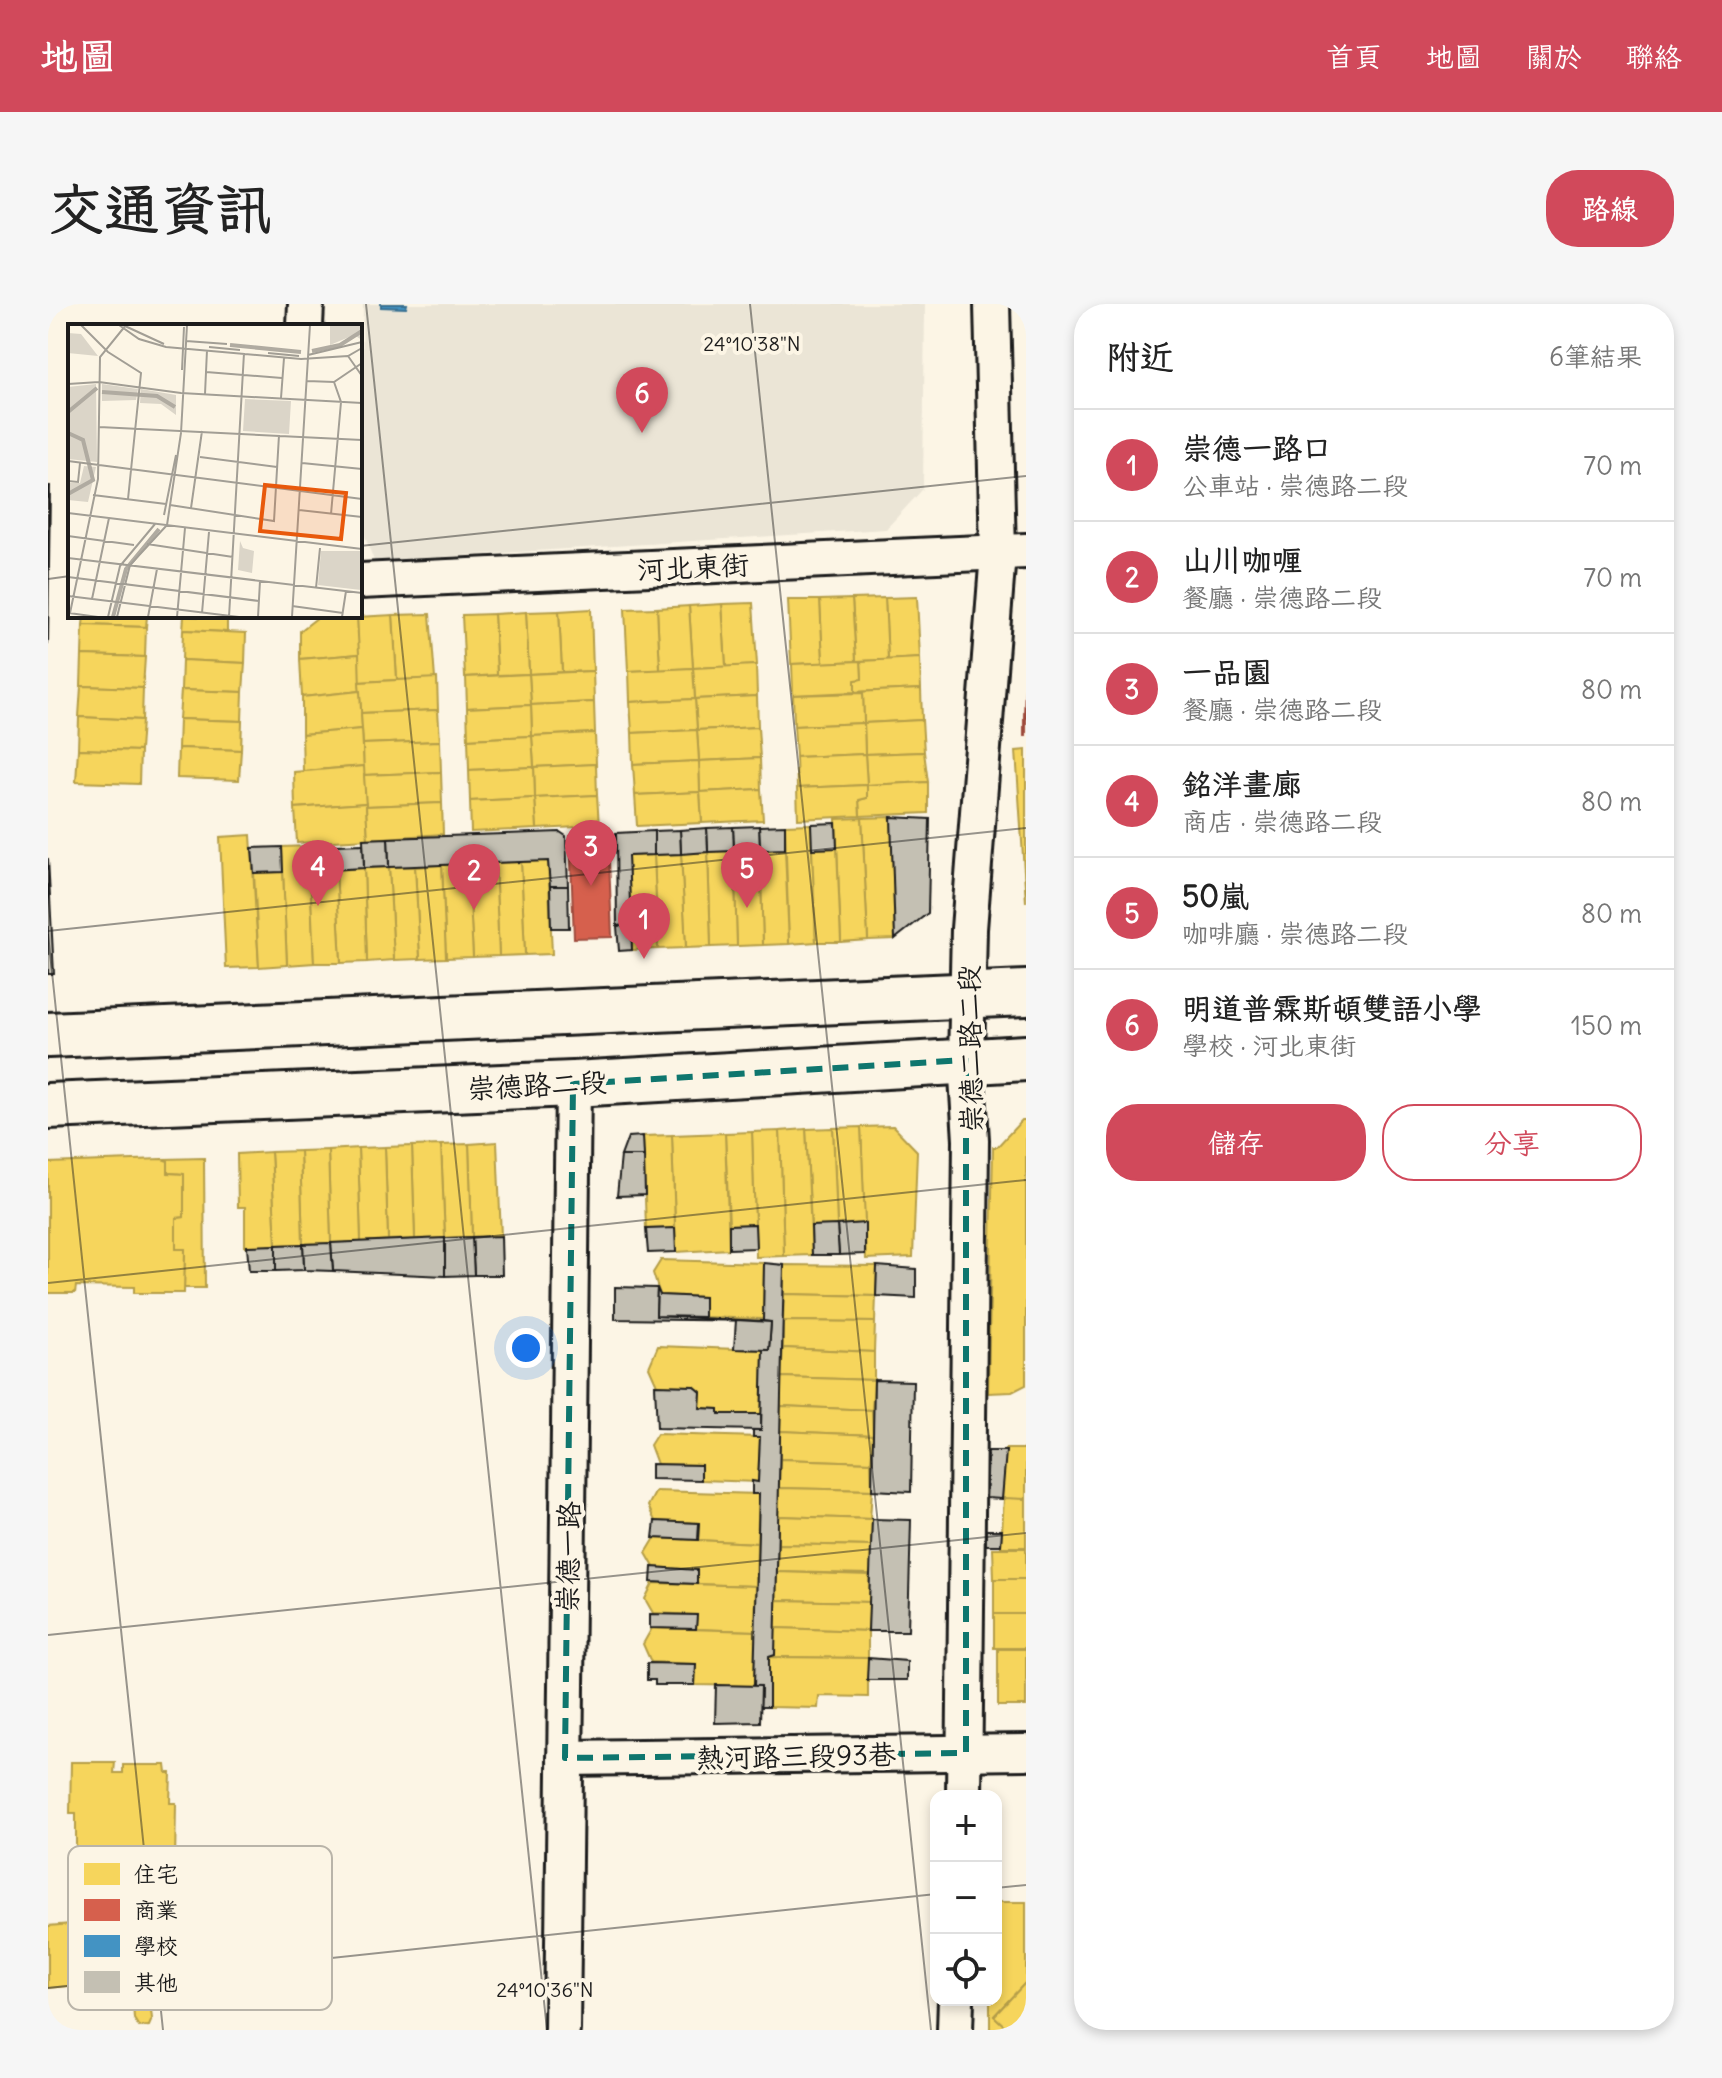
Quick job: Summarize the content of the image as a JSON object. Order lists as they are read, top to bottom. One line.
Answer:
{"streets":{"main road":["崇德路二段"],"street":["河北東街","崇德二路二段","崇德一路","熱河路三段93巷"]},"crossings":[["河北東街","崇德二路二段"],["崇德二路二段","崇德路二段"],["崇德二路二段","熱河路三段93巷"],["崇德路二段","崇德一路"],["崇德一路","熱河路三段93巷"]],"legend":["住宅","商業","學校","其他"],"page":{"header":"地圖","nav":["首頁","地圖","關於","聯絡"],"buttons":["路線",["儲存","分享"]],"title":"交通資訊","heading":["附近","6筆結果"],"pins":["6","3","4","5","2","1"],"list":[{"mark":"1","name":"崇德一路口","note":"公車站 · 崇德路二段","value":"70 m"},{"mark":"2","name":"山川咖喱","note":"餐廳 · 崇德路二段","value":"70 m"},{"mark":"3","name":"一品園","note":"餐廳 · 崇德路二段","value":"80 m"},{"mark":"4","name":"銘洋畫廊","note":"商店 · 崇德路二段","value":"80 m"},{"mark":"5","name":"50嵐","note":"咖啡廳 · 崇德路二段","value":"80 m"},{"mark":"6","name":"明道普霖斯頓雙語小學","note":"學校 · 河北東街","value":"150 m"}],"map_buttons":["+","−"]},"coordinates":["24°10'38\"N","24°10'36\"N"]}
